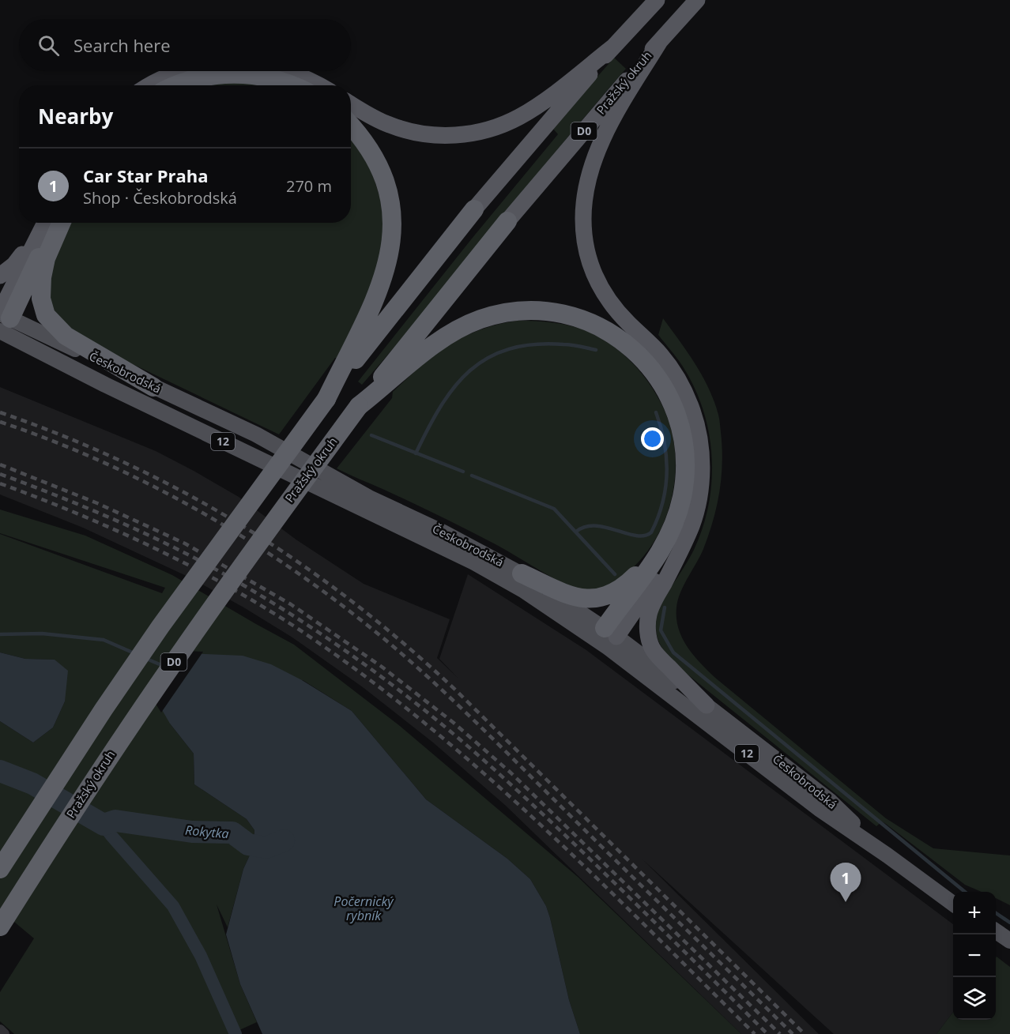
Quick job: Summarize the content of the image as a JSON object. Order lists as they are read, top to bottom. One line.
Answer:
{"streets":{"highway":["Pražský okruh","D0"],"main road":["Českobrodská","12"]},"water":["Rokytka","Počernický rybník"],"page":{"search":"Search here","heading":"Nearby","list":[{"mark":"1","name":"Car Star Praha","note":"Shop · Českobrodská","value":"270 m"}],"pins":"1","map_buttons":["+","−"]}}
